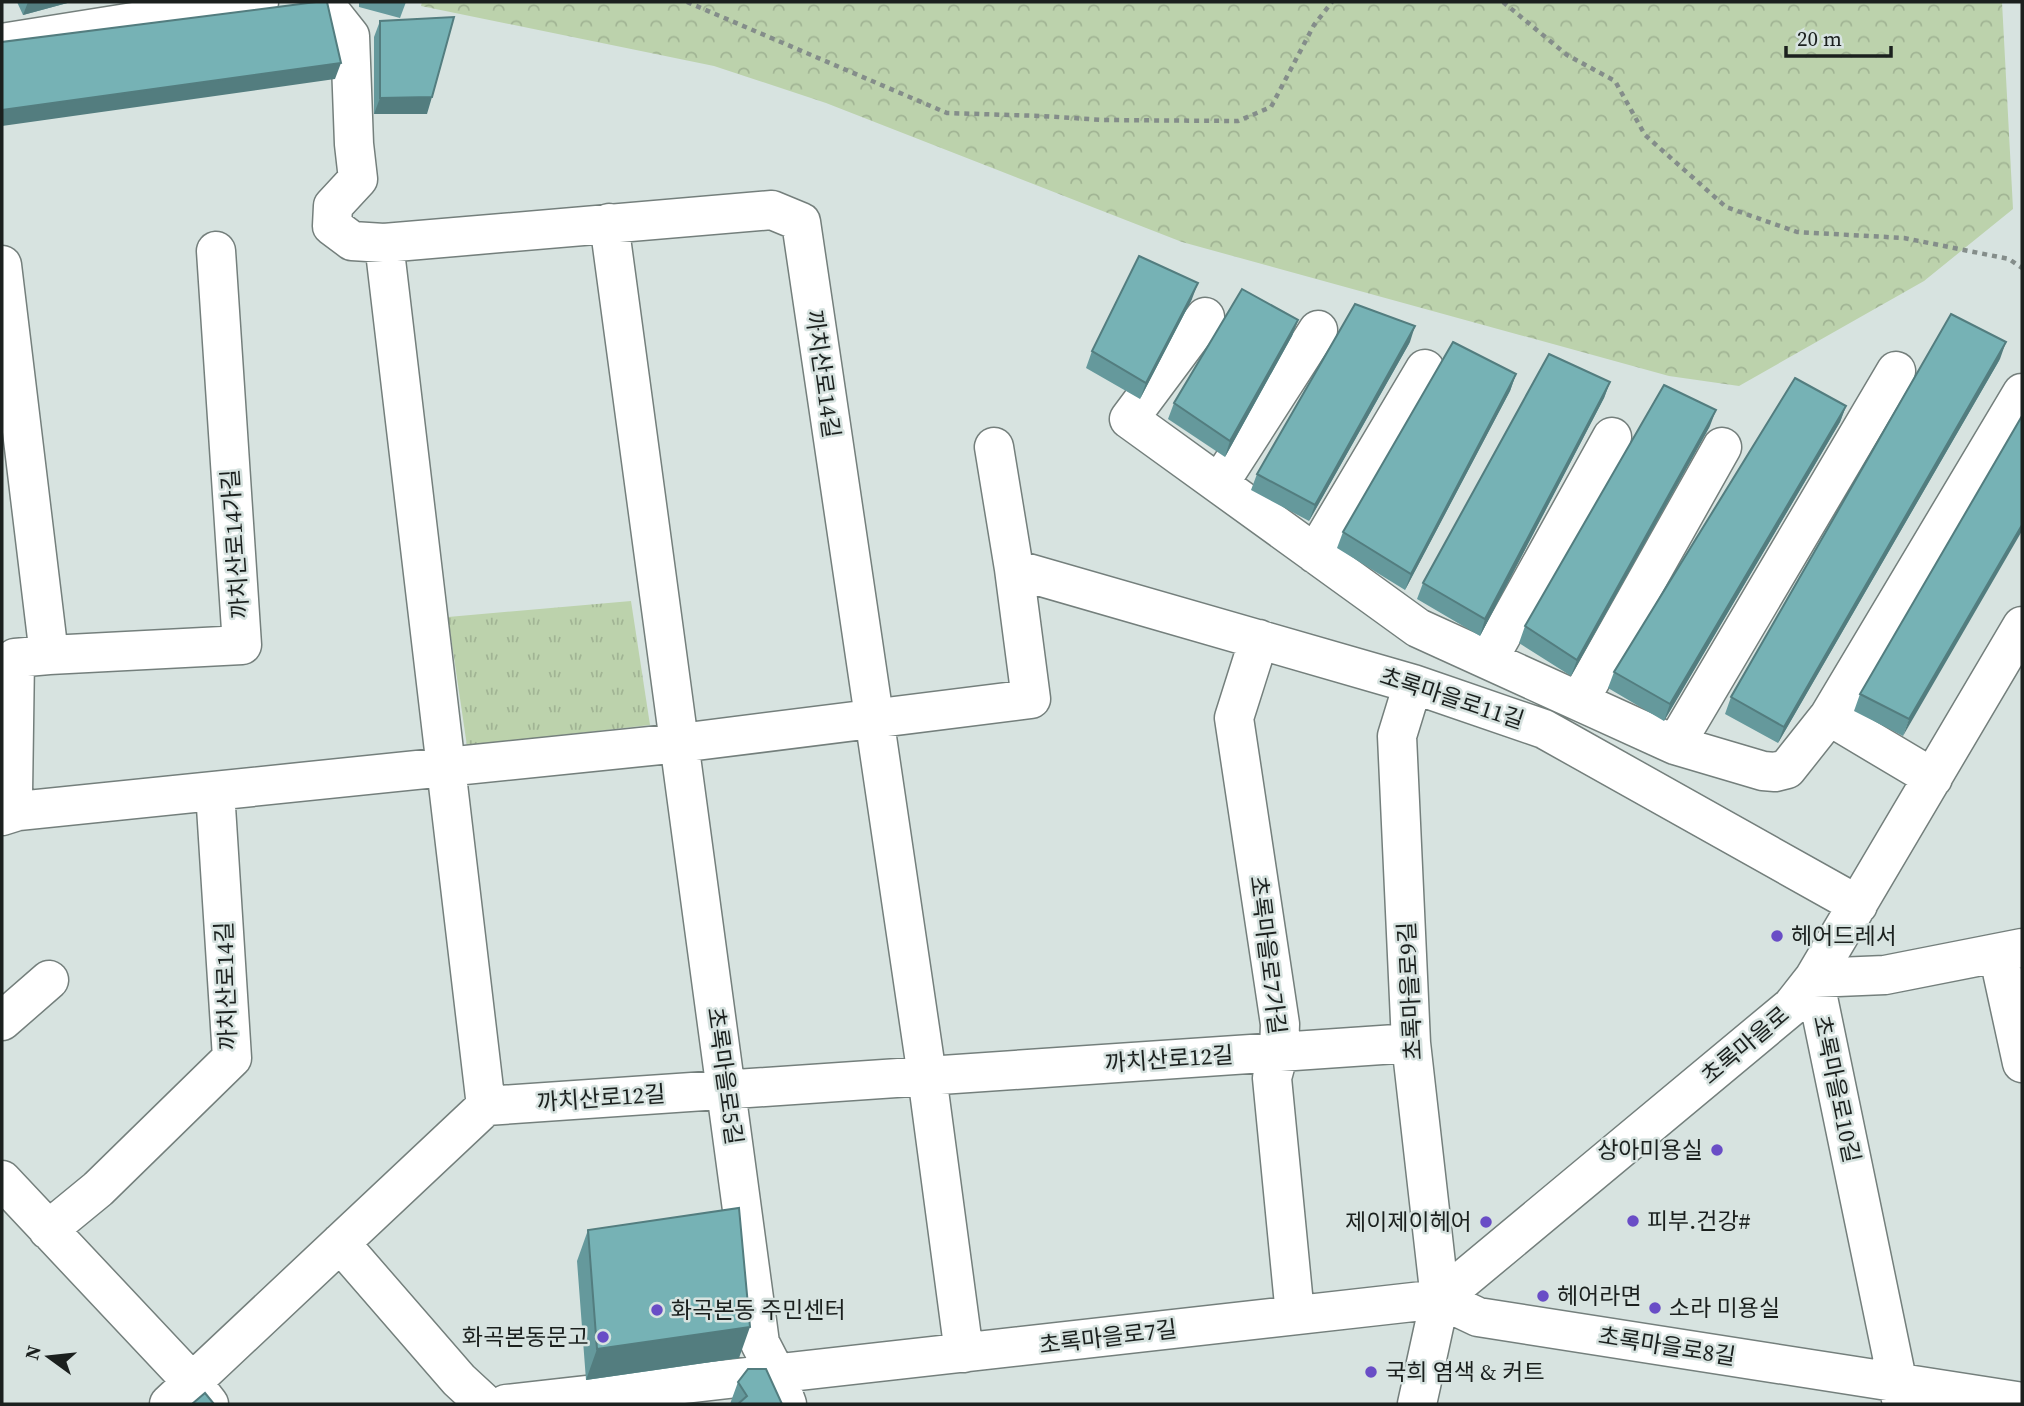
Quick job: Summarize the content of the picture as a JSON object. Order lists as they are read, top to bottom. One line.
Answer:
{"streets":{"street":["까치산로14길","까치산로14가길","초록마을로11길","초록마을로7가길","초록마을로9길","초록마을로","까치산로12길","초록마을로5길","초록마을로10길","초록마을로7길","초록마을로8길"]},"crossings":[["초록마을로11길","초록마을로7가길"],["초록마을로11길","초록마을로9길"],["초록마을로11길","초록마을로"],["초록마을로7가길","까치산로12길"],["초록마을로7가길","초록마을로7길"],["초록마을로9길","초록마을로"],["초록마을로9길","까치산로12길"],["초록마을로9길","초록마을로7길"],["초록마을로9길","초록마을로8길"],["초록마을로","초록마을로10길"],["초록마을로","초록마을로7길"],["초록마을로","초록마을로8길"],["까치산로12길","초록마을로5길"],["초록마을로5길","초록마을로7길"],["초록마을로10길","초록마을로8길"],["초록마을로7길","초록마을로8길"]],"places":["헤어드레서","상아미용실","피부.건강#","제이제이헤어","헤어라면","소라 미용실","화곡본동 주민센터","화곡본동문고","국희 염색 & 커트"],"scale_bar":"20 m","north":"left"}
